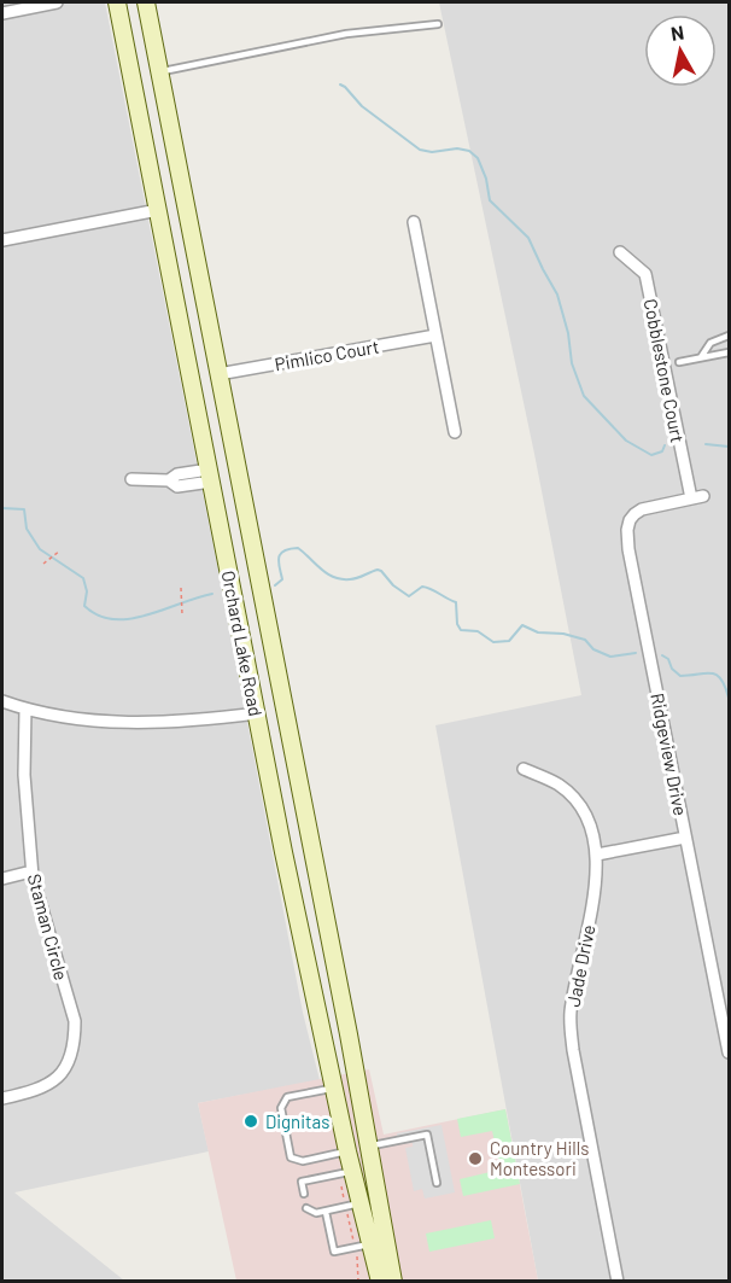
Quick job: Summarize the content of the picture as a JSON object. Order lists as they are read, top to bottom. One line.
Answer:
{"streets":{"main road":["Orchard Lake Road"],"street":["Pimlico Court","Cobblestone Court","Ridgeview Drive","Staman Circle","Jade Drive"]},"crossings":[["Pimlico Court","Orchard Lake Road"],["Cobblestone Court","Ridgeview Drive"]],"places":["Dignitas","Country Hills Montessori"],"north":"top"}
